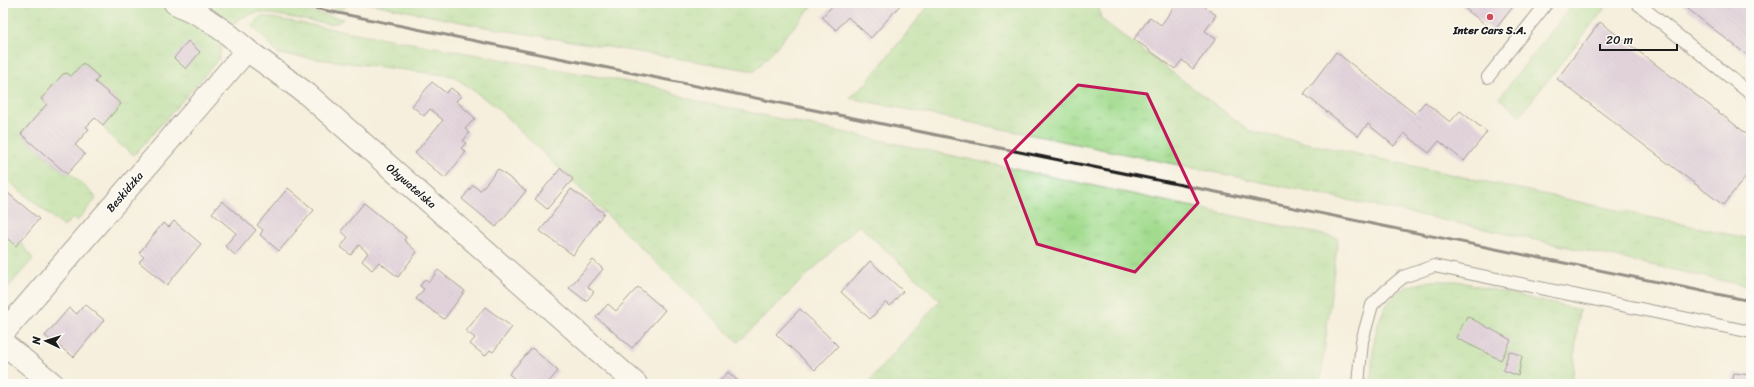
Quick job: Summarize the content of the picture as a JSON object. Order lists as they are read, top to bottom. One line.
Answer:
{"streets":{"street":["Obywatelska","Beskidzka"]},"crossings":[["Obywatelska","Beskidzka"]],"places":["Inter Cars S.A."],"scale_bar":"20 m","north":"left"}
